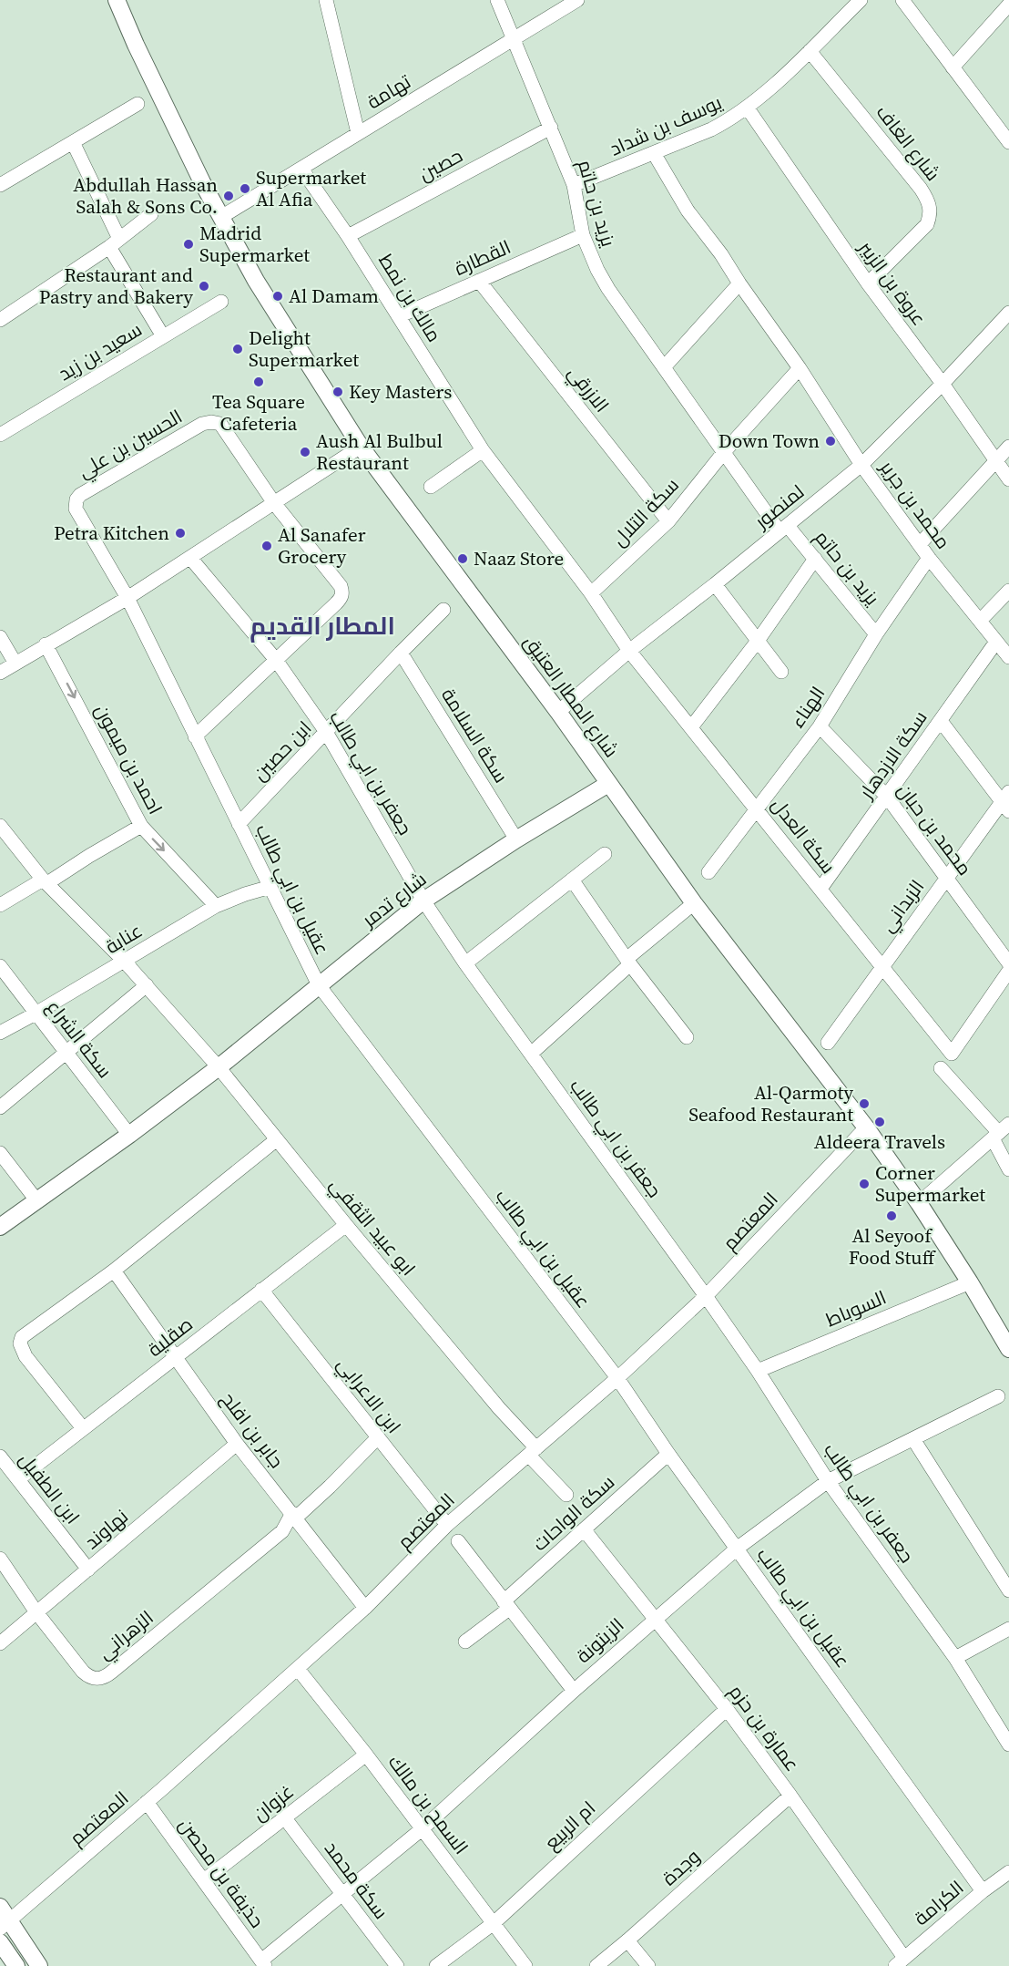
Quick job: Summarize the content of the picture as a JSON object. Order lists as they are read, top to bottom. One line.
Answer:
{"streets":{"street":["تهامة","يوسف بن شداد","شارع الغاف","حصين","يزيد بن حاتم","القطارة","عروة بن الزبير","مالك بن نمط","سعيد بن زيد","الازرقي","الحسين بن علي","محمد بن جرير","لمنصور","سكة التلال","شارع المطار العتيق","الهناء","سكة السلامة","ابن حصين","سكة الازدهار","احمد بن ميمون","جعفر بن ابي طالب","محمد بن حبان","سكة العدل","عقيل بن ابي طالب","شارع تدمر","الزبداني","عنابة","سكة الشراع","المعتصم","ابو عبيد الثقفي","السوباط","صقلية","ابن الاعرابي","جابر بن افلح","ابن الطفيل","سكة الواحات","نهاوند","الزهراني","الزيتونة","عمارة بن حزم","غزوان","السمح بن مالك","ام الربيع","وجدة","حذيفة بن محصن","سكة محمد","الكرامة"]},"crossings":[["تهامة","يزيد بن حاتم"],["تهامة","مالك بن نمط"],["تهامة","شارع المطار العتيق"],["يوسف بن شداد","شارع الغاف"],["يوسف بن شداد","يزيد بن حاتم"],["يوسف بن شداد","عروة بن الزبير"],["يوسف بن شداد","محمد بن جرير"],["شارع الغاف","عروة بن الزبير"],["حصين","يزيد بن حاتم"],["حصين","مالك بن نمط"],["يزيد بن حاتم","القطارة"],["يزيد بن حاتم","لمنصور"],["يزيد بن حاتم","سكة التلال"],["يزيد بن حاتم","الهناء"],["القطارة","مالك بن نمط"],["القطارة","الازرقي"],["عروة بن الزبير","لمنصور"],["مالك بن نمط","لمنصور"],["مالك بن نمط","سكة التلال"],["مالك بن نمط","سكة العدل"],["الازرقي","سكة التلال"],["الحسين بن علي","عقيل بن ابي طالب"],["محمد بن جرير","لمنصور"],["محمد بن جرير","الهناء"],["محمد بن جرير","سكة الازدهار"],["لمنصور","شارع المطار العتيق"],["لمنصور","سكة العدل"],["شارع المطار العتيق","شارع تدمر"],["شارع المطار العتيق","المعتصم"],["شارع المطار العتيق","السوباط"],["الهناء","محمد بن حبان"],["الهناء","سكة العدل"],["سكة السلامة","ابن حصين"],["سكة السلامة","شارع تدمر"],["ابن حصين","جعفر بن ابي طالب"],["ابن حصين","عقيل بن ابي طالب"],["سكة الازدهار","محمد بن حبان"],["سكة الازدهار","سكة العدل"],["احمد بن ميمون","عنابة"],["جعفر بن ابي طالب","شارع تدمر"],["جعفر بن ابي طالب","المعتصم"],["جعفر بن ابي طالب","السوباط"],["جعفر بن ابي طالب","الزيتونة"],["محمد بن حبان","سكة العدل"],["محمد بن حبان","الزبداني"],["سكة العدل","الزبداني"],["عقيل بن ابي طالب","شارع تدمر"],["عقيل بن ابي طالب","عنابة"],["عقيل بن ابي طالب","المعتصم"],["عقيل بن ابي طالب","سكة الواحات"],["عقيل بن ابي طالب","الزيتونة"],["عقيل بن ابي طالب","الكرامة"],["شارع تدمر","سكة الشراع"],["شارع تدمر","ابو عبيد الثقفي"],["عنابة","سكة الشراع"],["المعتصم","ابو عبيد الثقفي"],["المعتصم","ابن الاعرابي"],["المعتصم","جابر بن افلح"],["المعتصم","السمح بن مالك"],["المعتصم","حذيفة بن محصن"],["ابو عبيد الثقفي","صقلية"],["صقلية","ابن الاعرابي"],["صقلية","جابر بن افلح"],["صقلية","ابن الطفيل"],["جابر بن افلح","نهاوند"],["جابر بن افلح","الزهراني"],["ابن الطفيل","نهاوند"],["سكة الواحات","عمارة بن حزم"],["نهاوند","الزهراني"],["الزيتونة","عمارة بن حزم"],["الزيتونة","السمح بن مالك"],["الزيتونة","حذيفة بن محصن"],["الزيتونة","سكة محمد"],["عمارة بن حزم","ام الربيع"],["عمارة بن حزم","وجدة"],["عمارة بن حزم","الكرامة"],["غزوان","السمح بن مالك"],["غزوان","حذيفة بن محصن"],["غزوان","سكة محمد"],["السمح بن مالك","ام الربيع"]],"districts":["المطار القديم"],"places":["Supermarket Al Afia","Abdullah Hassan Salah & Sons Co.","Madrid Supermarket","Restaurant and Pastry and Bakery","Al Damam","Delight Supermarket","Tea Square Cafeteria","Key Masters","Down Town","Aush Al Bulbul Restaurant","Petra Kitchen","Al Sanafer Grocery","Naaz Store","Al-Qarmoty Seafood Restaurant","Aldeera Travels","Corner Supermarket","Al Seyoof Food Stuff"]}
